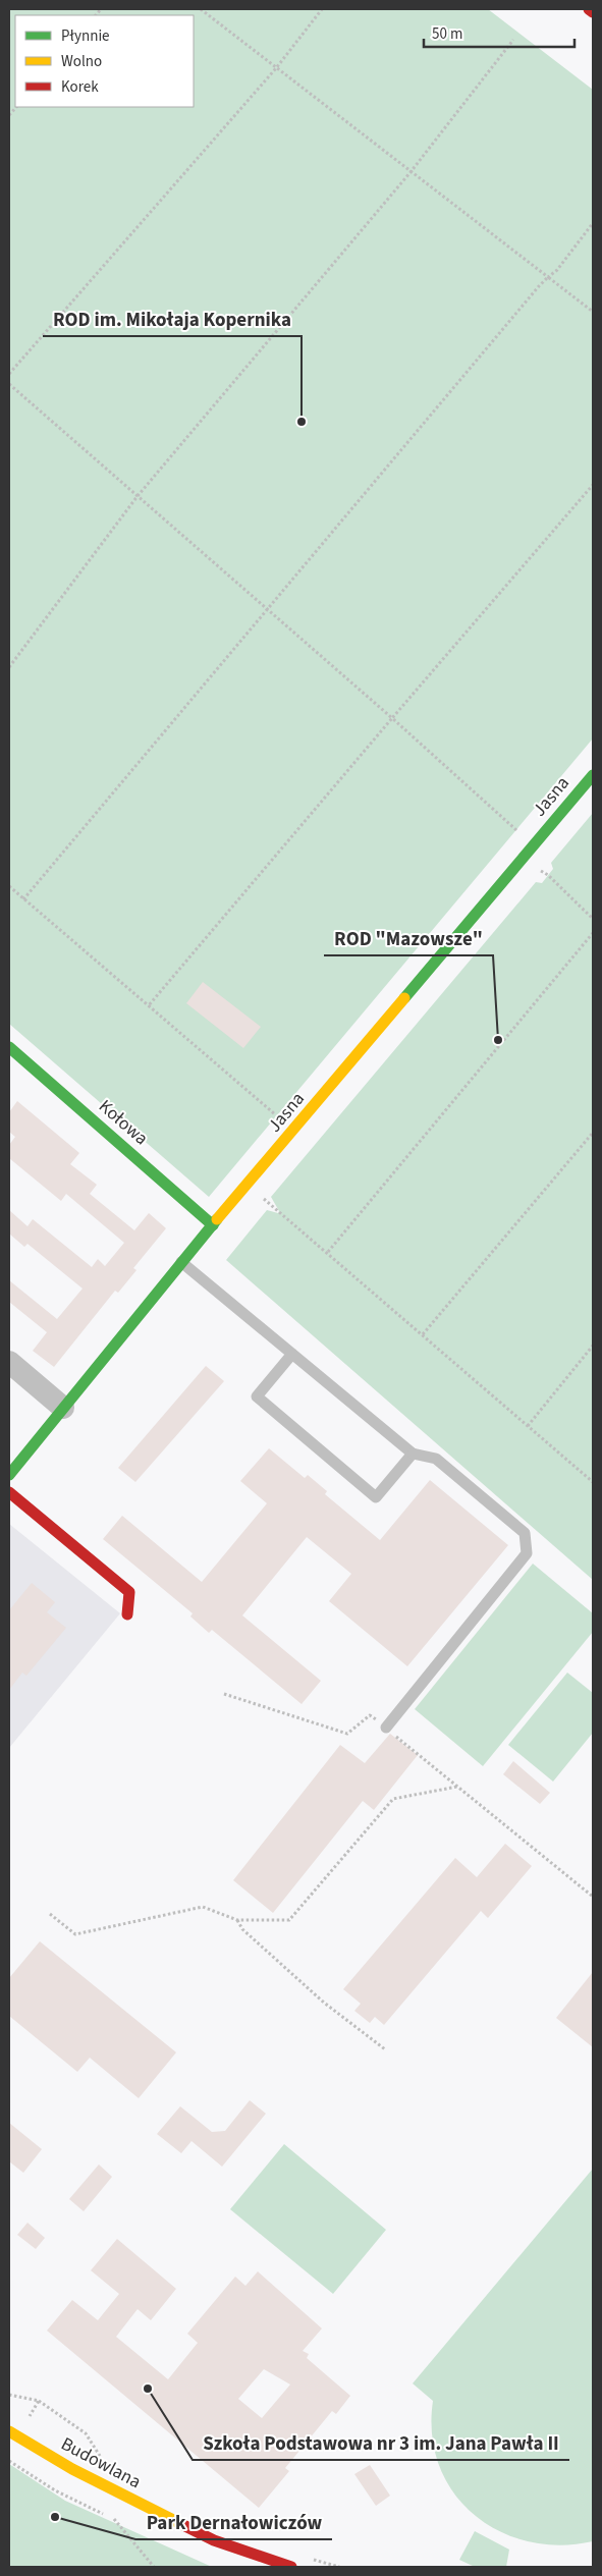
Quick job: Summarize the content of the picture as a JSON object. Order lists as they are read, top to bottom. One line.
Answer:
{"streets":{"street":["Jasna","Kołowa","Budowlana"]},"crossings":[["Jasna","Kołowa"]],"places":["ROD im. Mikołaja Kopernika","ROD \"Mazowsze\"","Szkoła Podstawowa nr 3 im. Jana Pawła II","Park Dernałowiczów"],"legend":["Płynnie","Wolno","Korek"],"scale_bar":"50 m"}
